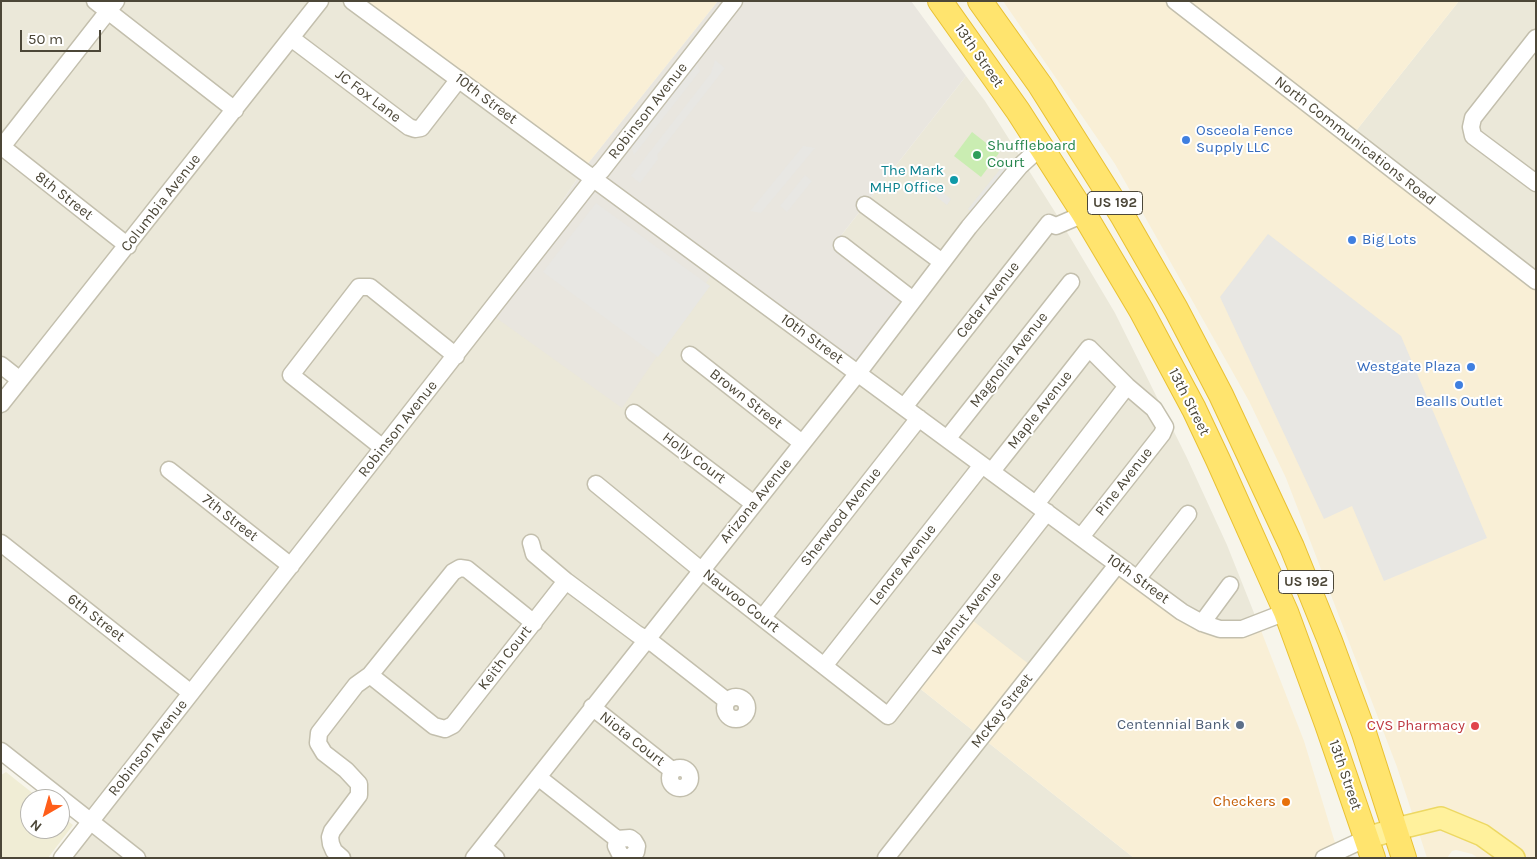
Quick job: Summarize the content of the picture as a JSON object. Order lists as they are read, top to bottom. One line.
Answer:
{"streets":{"highway":["13th Street","US 192"],"street":["JC Fox Lane","10th Street","Robinson Avenue","North Communications Road","8th Street","Columbia Avenue","Cedar Avenue","Magnolia Avenue","Brown Street","Maple Avenue","Holly Court","Pine Avenue","Arizona Avenue","Sherwood Avenue","7th Street","Lenore Avenue","Nauvoo Court","Walnut Avenue","6th Street","Keith Court","McKay Street","Niota Court"]},"crossings":[["13th Street","10th Street"],["13th Street","US 192"],["13th Street","Cedar Avenue"],["13th Street","Arizona Avenue"],["JC Fox Lane","10th Street"],["JC Fox Lane","Columbia Avenue"],["10th Street","Robinson Avenue"],["10th Street","Cedar Avenue"],["10th Street","Magnolia Avenue"],["10th Street","Maple Avenue"],["10th Street","Pine Avenue"],["10th Street","Arizona Avenue"],["10th Street","Sherwood Avenue"],["10th Street","Lenore Avenue"],["10th Street","Walnut Avenue"],["10th Street","McKay Street"],["Robinson Avenue","7th Street"],["Robinson Avenue","6th Street"],["8th Street","Columbia Avenue"],["Brown Street","Arizona Avenue"],["Maple Avenue","Pine Avenue"],["Maple Avenue","Lenore Avenue"],["Maple Avenue","Walnut Avenue"],["Holly Court","Arizona Avenue"],["Pine Avenue","Walnut Avenue"],["Arizona Avenue","Nauvoo Court"],["Arizona Avenue","Niota Court"],["Sherwood Avenue","Nauvoo Court"],["Lenore Avenue","Nauvoo Court"],["Nauvoo Court","Walnut Avenue"]],"places":["Osceola Fence Supply LLC","Shuffleboard Court","The Mark MHP Office","Big Lots","Westgate Plaza","Bealls Outlet","Centennial Bank","CVS Pharmacy","Checkers"],"scale_bar":"50 m","north":"bottom left"}
